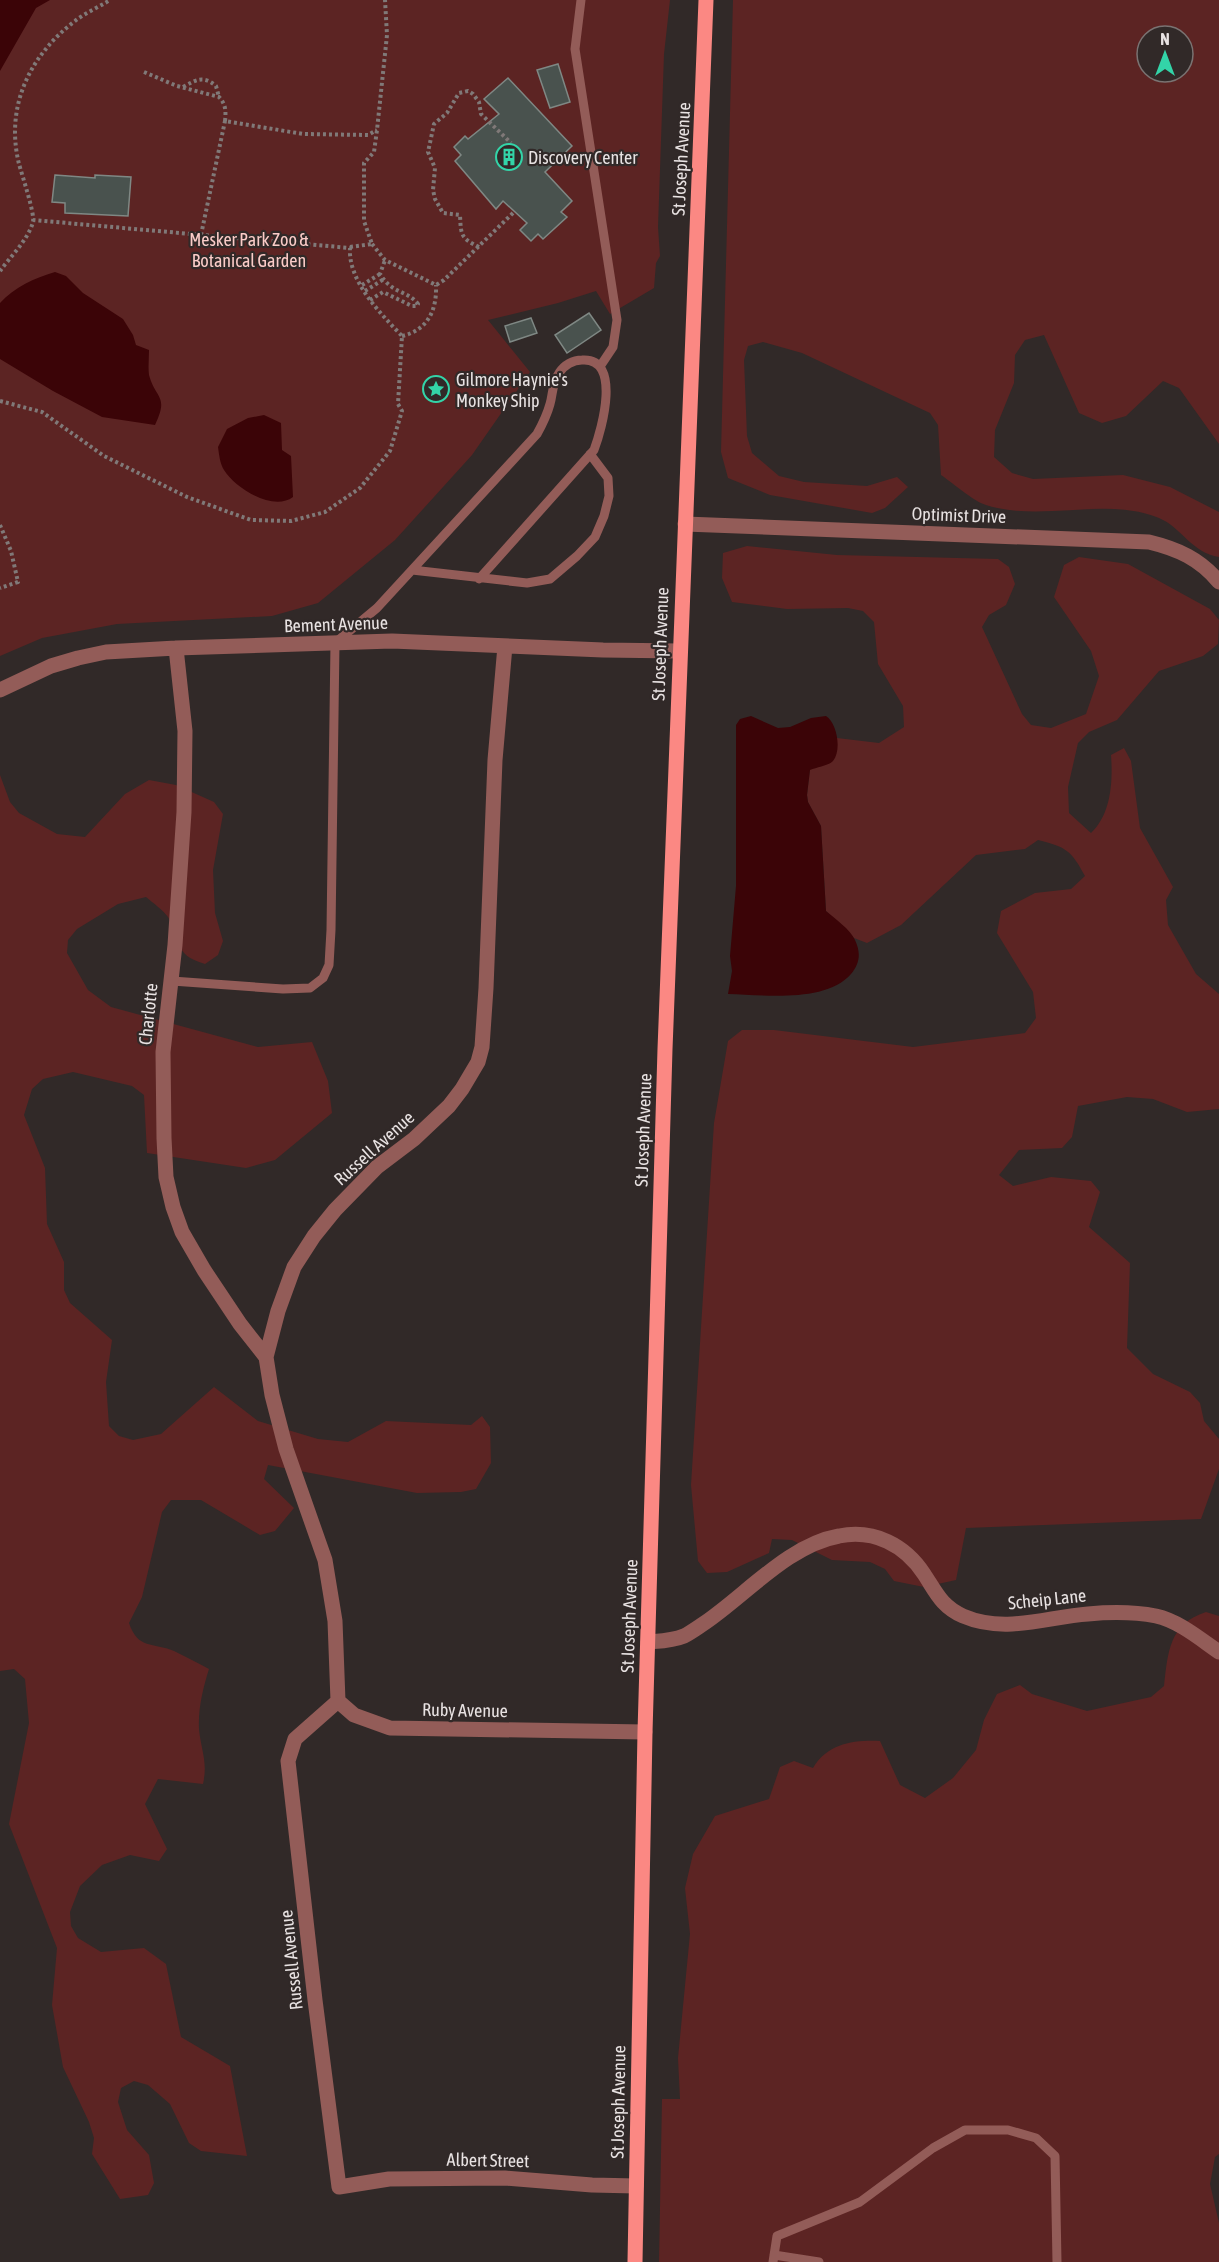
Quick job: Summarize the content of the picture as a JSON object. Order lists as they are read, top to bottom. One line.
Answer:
{"streets":{"main road":["St Joseph Avenue"],"street":["Optimist Drive","Bement Avenue","Charlotte","Russell Avenue","Scheip Lane","Ruby Avenue","Albert Street"]},"crossings":[["St Joseph Avenue","Optimist Drive"],["St Joseph Avenue","Bement Avenue"],["St Joseph Avenue","Scheip Lane"],["St Joseph Avenue","Ruby Avenue"],["St Joseph Avenue","Albert Street"],["Bement Avenue","Charlotte"],["Bement Avenue","Russell Avenue"],["Charlotte","Russell Avenue"],["Russell Avenue","Ruby Avenue"],["Russell Avenue","Albert Street"]],"parks":["Mesker Park Zoo & Botanical Garden"],"places":{"building":["Discovery Center"],"place":["Gilmore Haynie's Monkey Ship"]},"north":"top"}
